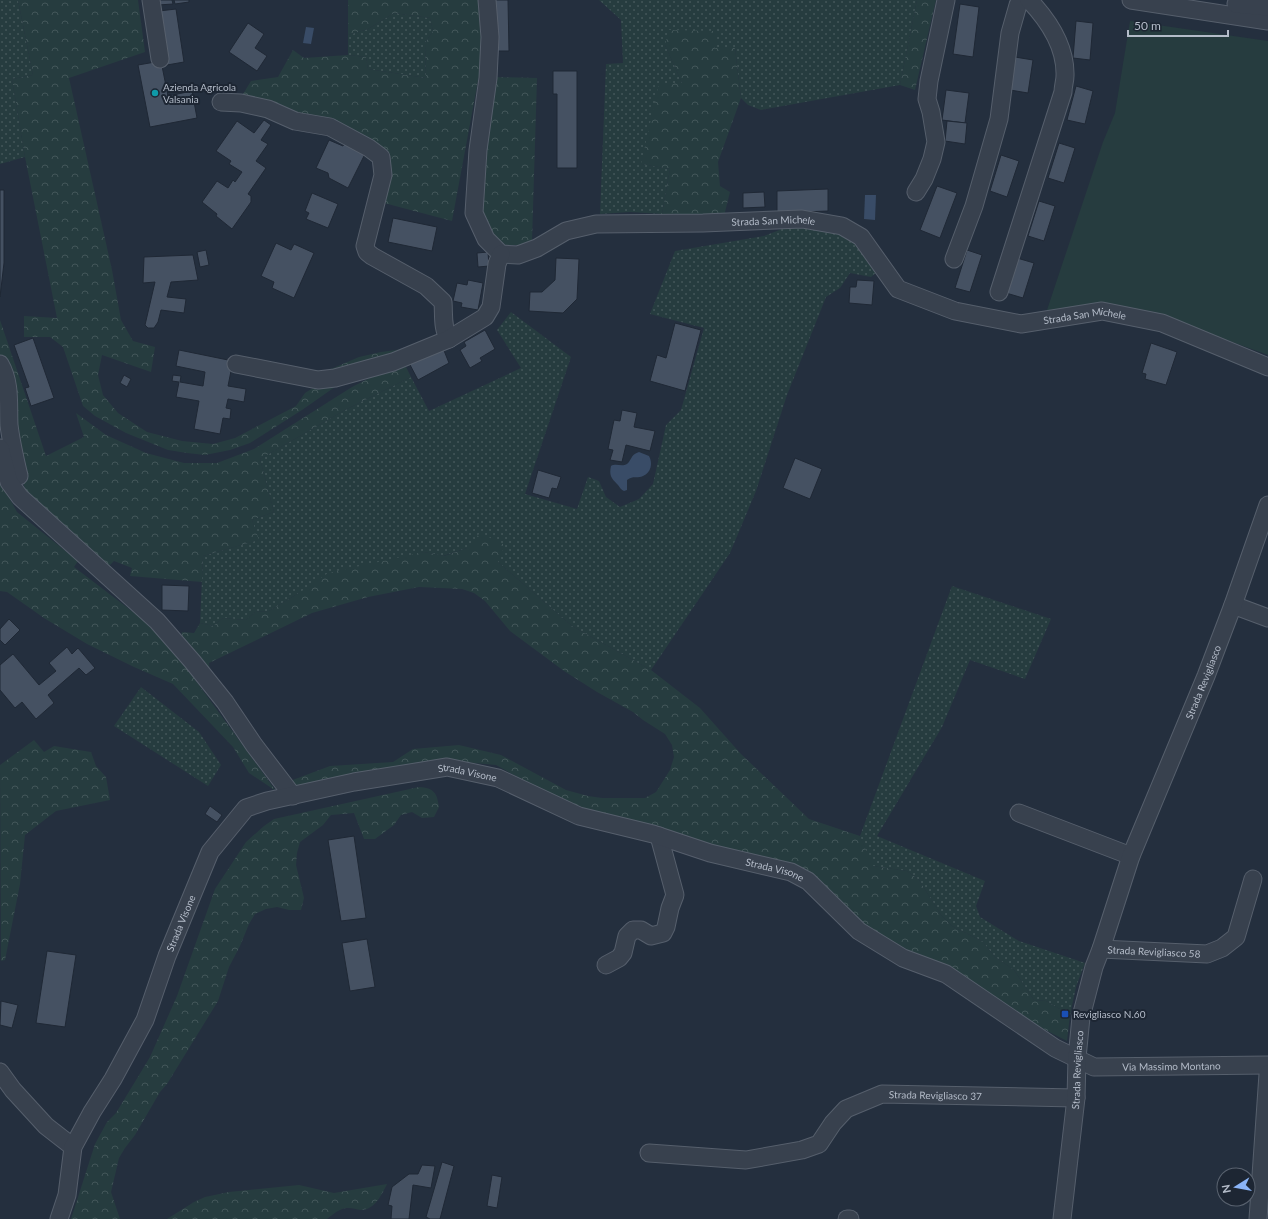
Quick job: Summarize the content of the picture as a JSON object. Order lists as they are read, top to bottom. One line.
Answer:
{"streets":{"street":["Strada San Michele","Strada Revigliasco","Strada Visone","Strada Revigliasco 58","Via Massimo Montano","Strada Revigliasco 37"]},"crossings":[["Strada Revigliasco","Strada Visone"],["Strada Revigliasco","Strada Revigliasco 58"],["Strada Revigliasco","Via Massimo Montano"],["Strada Revigliasco","Strada Revigliasco 37"],["Strada Visone","Via Massimo Montano"]],"places":{"other":["Azienda Agricola Valsania"],"transit":["Revigliasco N.60"]},"scale_bar":"50 m","north":"left"}
